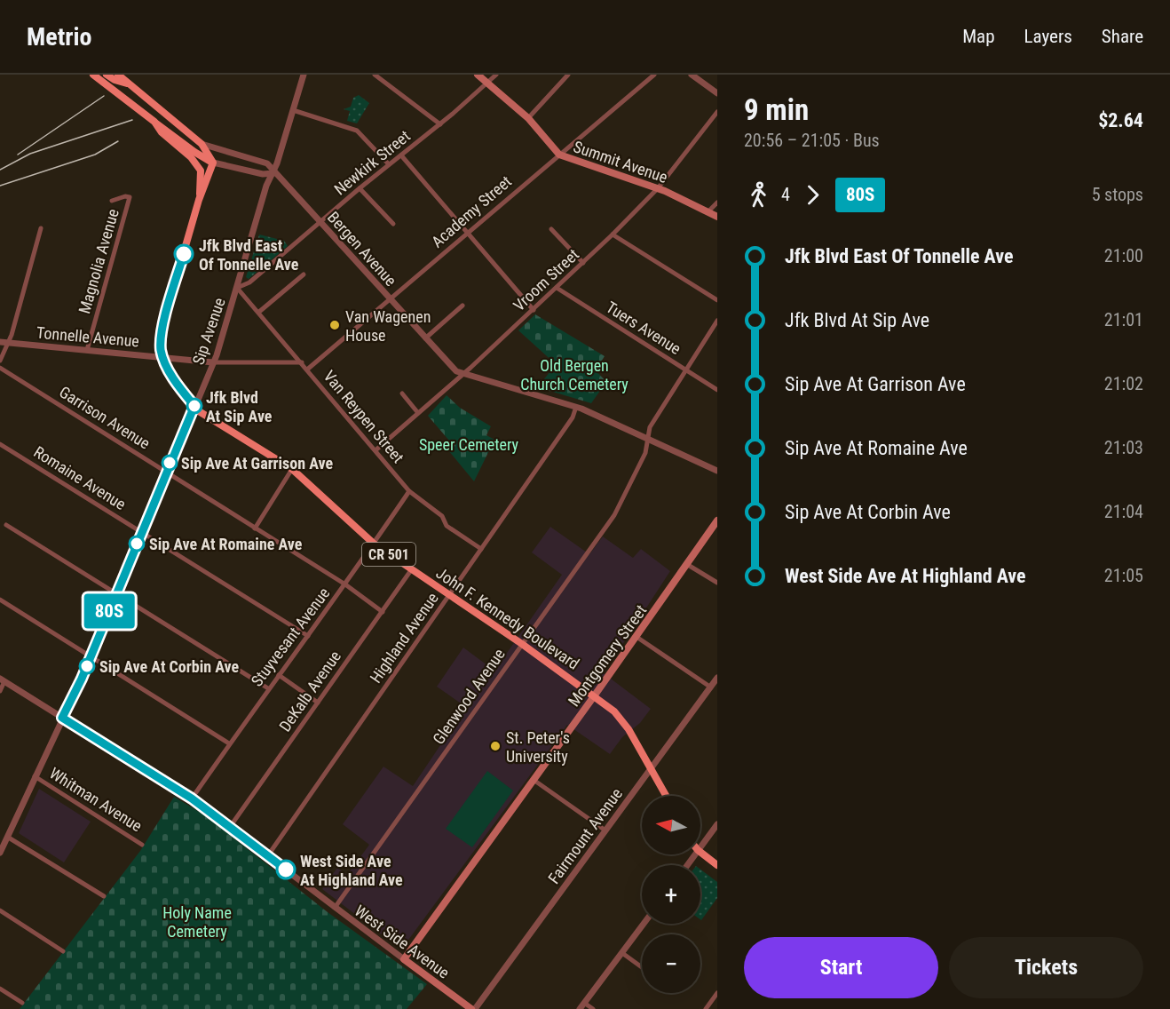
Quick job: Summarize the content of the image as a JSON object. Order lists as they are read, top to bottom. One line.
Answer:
{"streets":{"main road":["Summit Avenue","CR 501","John F. Kennedy Boulevard","Montgomery Street","West Side Avenue"],"street":["Newkirk Street","Academy Street","Bergen Avenue","Magnolia Avenue","Vroom Street","Tuers Avenue","Sip Avenue","Tonnelle Avenue","Van Reypen Street","Garrison Avenue","Romaine Avenue","Stuyvesant Avenue","Highland Avenue","DeKalb Avenue","Glenwood Avenue","Whitman Avenue","Fairmount Avenue"]},"crossings":[["Summit Avenue","Newkirk Street"],["Summit Avenue","Academy Street"],["Summit Avenue","Vroom Street"],["Newkirk Street","Bergen Avenue"],["Newkirk Street","Sip Avenue"],["Newkirk Street","Van Reypen Street"],["Academy Street","Bergen Avenue"],["Academy Street","Van Reypen Street"],["Bergen Avenue","Vroom Street"],["Bergen Avenue","Sip Avenue"],["Bergen Avenue","Highland Avenue"],["Bergen Avenue","Glenwood Avenue"],["Magnolia Avenue","Tonnelle Avenue"],["Vroom Street","Tuers Avenue"],["Vroom Street","Van Reypen Street"],["Tuers Avenue","Glenwood Avenue"],["Sip Avenue","Tonnelle Avenue"],["Sip Avenue","Van Reypen Street"],["Sip Avenue","Garrison Avenue"],["Sip Avenue","Romaine Avenue"],["Sip Avenue","John F. Kennedy Boulevard"],["Sip Avenue","Whitman Avenue"],["Sip Avenue","West Side Avenue"],["Tonnelle Avenue","Van Reypen Street"],["Tonnelle Avenue","John F. Kennedy Boulevard"],["Van Reypen Street","Stuyvesant Avenue"],["Van Reypen Street","Highland Avenue"],["Garrison Avenue","Stuyvesant Avenue"],["Garrison Avenue","DeKalb Avenue"],["Romaine Avenue","Stuyvesant Avenue"],["John F. Kennedy Boulevard","Stuyvesant Avenue"],["John F. Kennedy Boulevard","Highland Avenue"],["John F. Kennedy Boulevard","Montgomery Street"],["John F. Kennedy Boulevard","DeKalb Avenue"],["John F. Kennedy Boulevard","Glenwood Avenue"],["John F. Kennedy Boulevard","Fairmount Avenue"],["Stuyvesant Avenue","West Side Avenue"],["Highland Avenue","West Side Avenue"],["Montgomery Street","West Side Avenue"],["DeKalb Avenue","West Side Avenue"],["Glenwood Avenue","West Side Avenue"],["Fairmount Avenue","West Side Avenue"]],"parks":["Old Bergen Church Cemetery","Speer Cemetery","Holy Name Cemetery"],"places":["Jfk Blvd East Of Tonnelle Ave","Van Wagenen House","Jfk Blvd At Sip Ave","Sip Ave At Garrison Ave","Sip Ave At Romaine Ave","Sip Ave At Corbin Ave","St. Peter's University","West Side Ave At Highland Ave"],"lines":["bus line 80S"],"north":"left","page":{"header":"Metrio","nav":["Map","Layers","Share"],"on_map":"80S","heading":["9 min","20:56 – 21:05 · Bus","$2.64"],"legs":["4","80S","5 stops"],"list":[{"name":"Jfk Blvd East Of Tonnelle Ave","value":"21:00"},{"name":"Jfk Blvd At Sip Ave","value":"21:01"},{"name":"Sip Ave At Garrison Ave","value":"21:02"},{"name":"Sip Ave At Romaine Ave","value":"21:03"},{"name":"Sip Ave At Corbin Ave","value":"21:04"},{"name":"West Side Ave At Highland Ave","value":"21:05"}],"map_buttons":["+","−"],"buttons":["Start","Tickets"]}}
